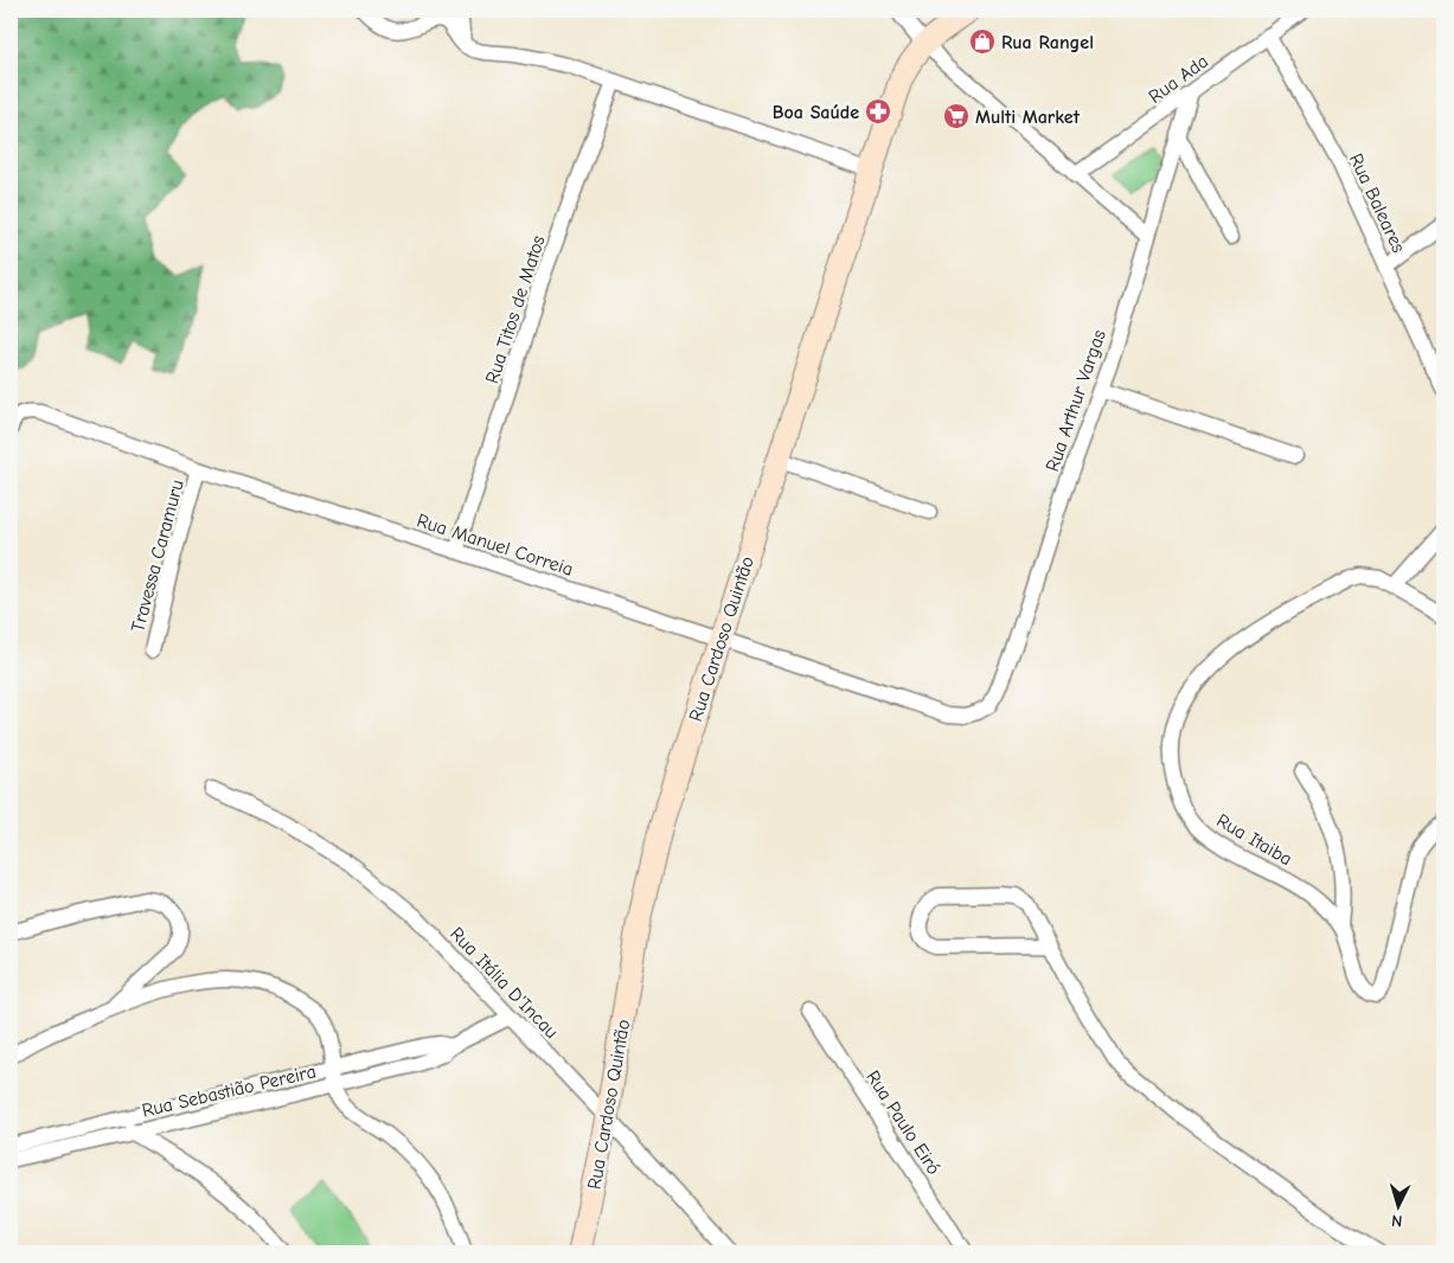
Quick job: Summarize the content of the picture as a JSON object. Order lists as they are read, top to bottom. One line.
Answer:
{"streets":{"street":["Rua Ada","Rua Baleares","Rua Titos de Matos","Rua Arthur Vargas","Rua Manuel Correia","Travessa Caramuru","Rua Cardoso Quintão","Rua Itaiba","Rua Itália D'Incau","Rua Sebastião Pereira","Rua Paulo Eiró"]},"crossings":[["Rua Ada","Rua Baleares"],["Rua Ada","Rua Arthur Vargas"],["Rua Titos de Matos","Rua Manuel Correia"],["Rua Arthur Vargas","Rua Manuel Correia"],["Rua Manuel Correia","Travessa Caramuru"],["Rua Manuel Correia","Rua Cardoso Quintão"],["Rua Cardoso Quintão","Rua Itália D'Incau"],["Rua Itália D'Incau","Rua Sebastião Pereira"]],"places":{"shop":["Rua Rangel"],"pharmacy":["Boa Saúde"],"supermarket":["Multi Market"]},"north":"bottom"}
